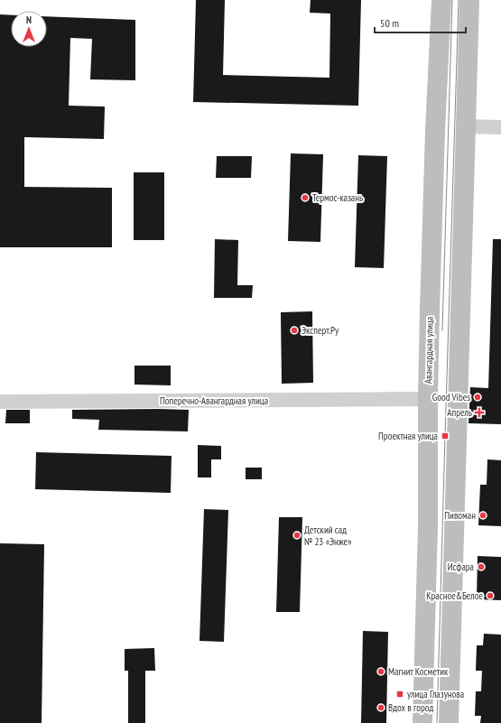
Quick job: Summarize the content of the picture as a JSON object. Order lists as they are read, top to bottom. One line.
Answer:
{"streets":{"main road":["Авангардная улица"],"street":["Поперечно-Авангардная улица"]},"crossings":[["Авангардная улица","Поперечно-Авангардная улица"]],"places":{"other":["Термос-казань","Эксперт.Ру","Good Vibes","Пивоман","Детский сад № 23 «Энже»","Исфара","Красное&Белое","Магнит Косметик","Вдох в город"],"health":["Апрель"],"transit":["Проектная улица","улица Глазунова"]},"scale_bar":"50 m","north":"top"}
